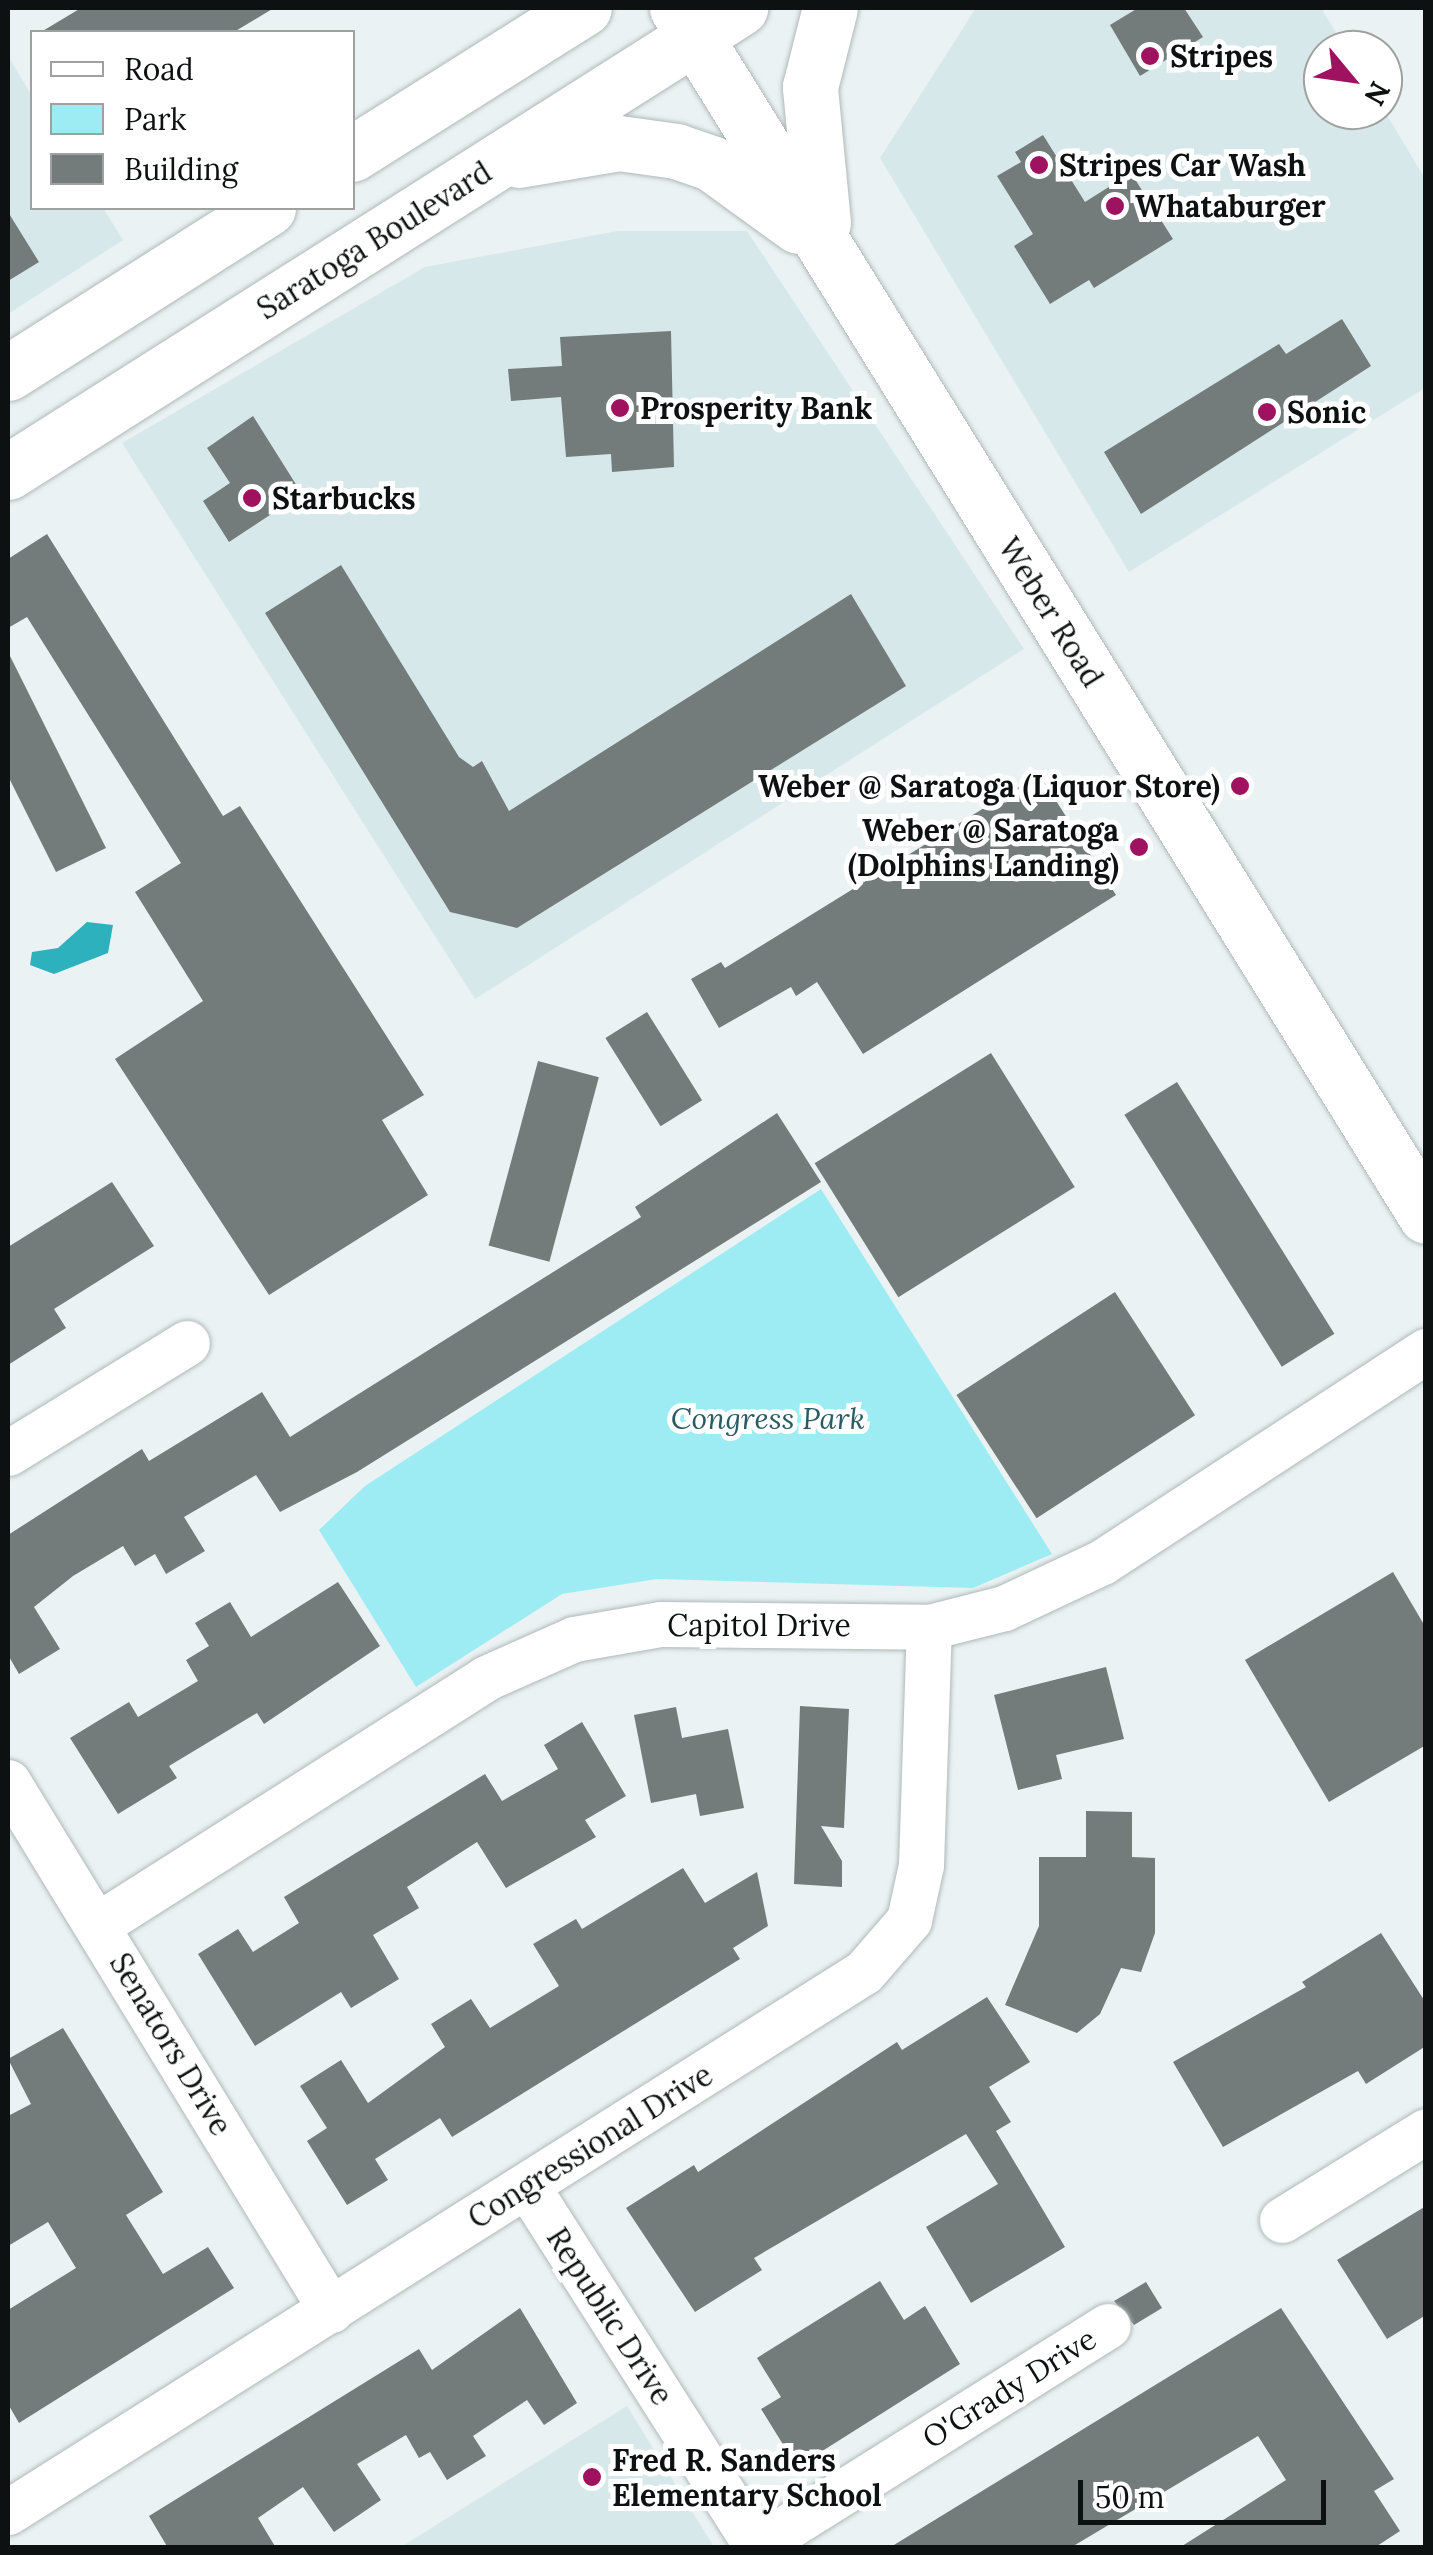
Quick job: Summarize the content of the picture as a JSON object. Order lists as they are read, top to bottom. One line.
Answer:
{"streets":{"main road":["Saratoga Boulevard","Weber Road"],"street":["Capitol Drive","Senators Drive","Congressional Drive","Republic Drive","O'Grady Drive"]},"crossings":[["Saratoga Boulevard","Weber Road"],["Capitol Drive","Senators Drive"],["Capitol Drive","Congressional Drive"],["Senators Drive","Congressional Drive"],["Congressional Drive","Republic Drive"],["Republic Drive","O'Grady Drive"]],"parks":["Congress Park"],"places":["Stripes","Stripes Car Wash","Whataburger","Prosperity Bank","Sonic","Starbucks","Weber @ Saratoga (Liquor Store)","Weber @ Saratoga (Dolphins Landing)","Fred R. Sanders Elementary School"],"legend":["Road","Park","Building"],"scale_bar":"50 m","north":"bottom right"}
